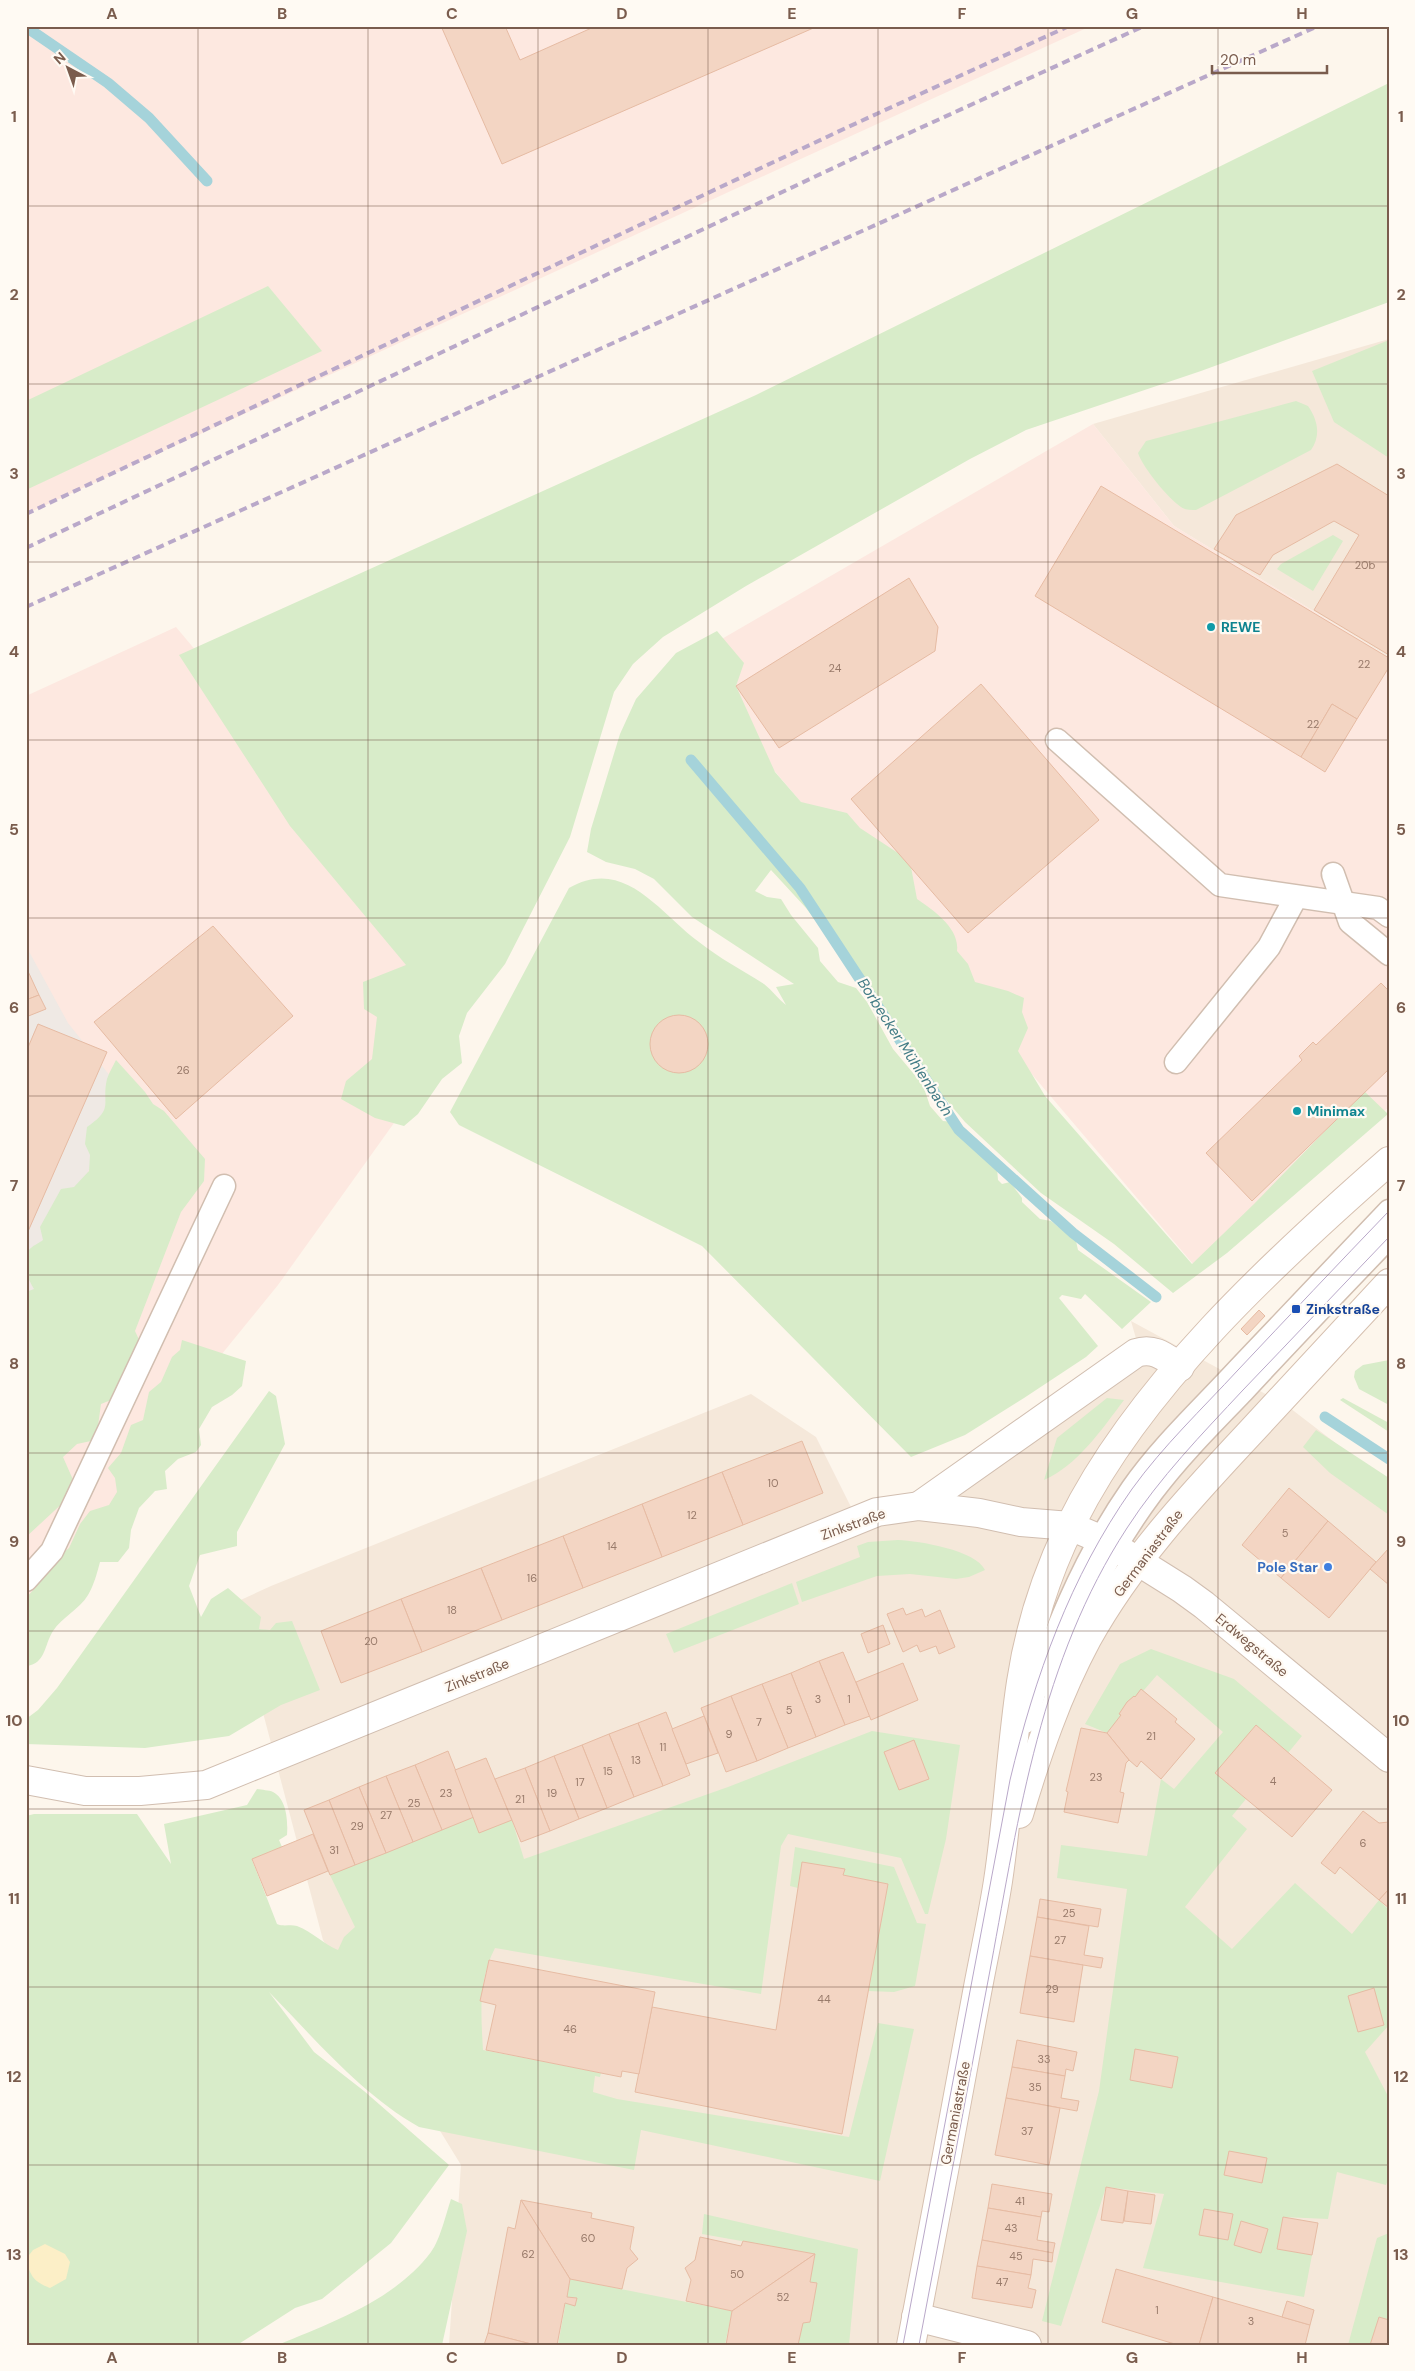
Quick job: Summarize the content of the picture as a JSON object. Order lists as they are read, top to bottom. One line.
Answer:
{"streets":{"main road":["Zinkstraße","Germaniastraße","Erdwegstraße"]},"crossings":[["Zinkstraße","Germaniastraße"],["Zinkstraße","Erdwegstraße"],["Germaniastraße","Erdwegstraße"]],"water":["Borbecker Mühlenbach"],"places":{"other":["REWE","Minimax","Pole Star"],"transit":["Zinkstraße"]},"house_numbers":["20b","22","24","22","26","10","12","5","14","16","18","20","3","1","5","7","9","21","11","13","15","23","4","17","23","19","21","25","27","29","6","31","25","27","29","44","46","33","35","37","41","43","60","62","45","50","47","52","1","3"],"scale_bar":"20 m","north":"top left","grid":{"columns":["A","B","C","D","E","F","G","H"],"rows":["1","2","3","4","5","6","7","8","9","10","11","12","13"]}}
